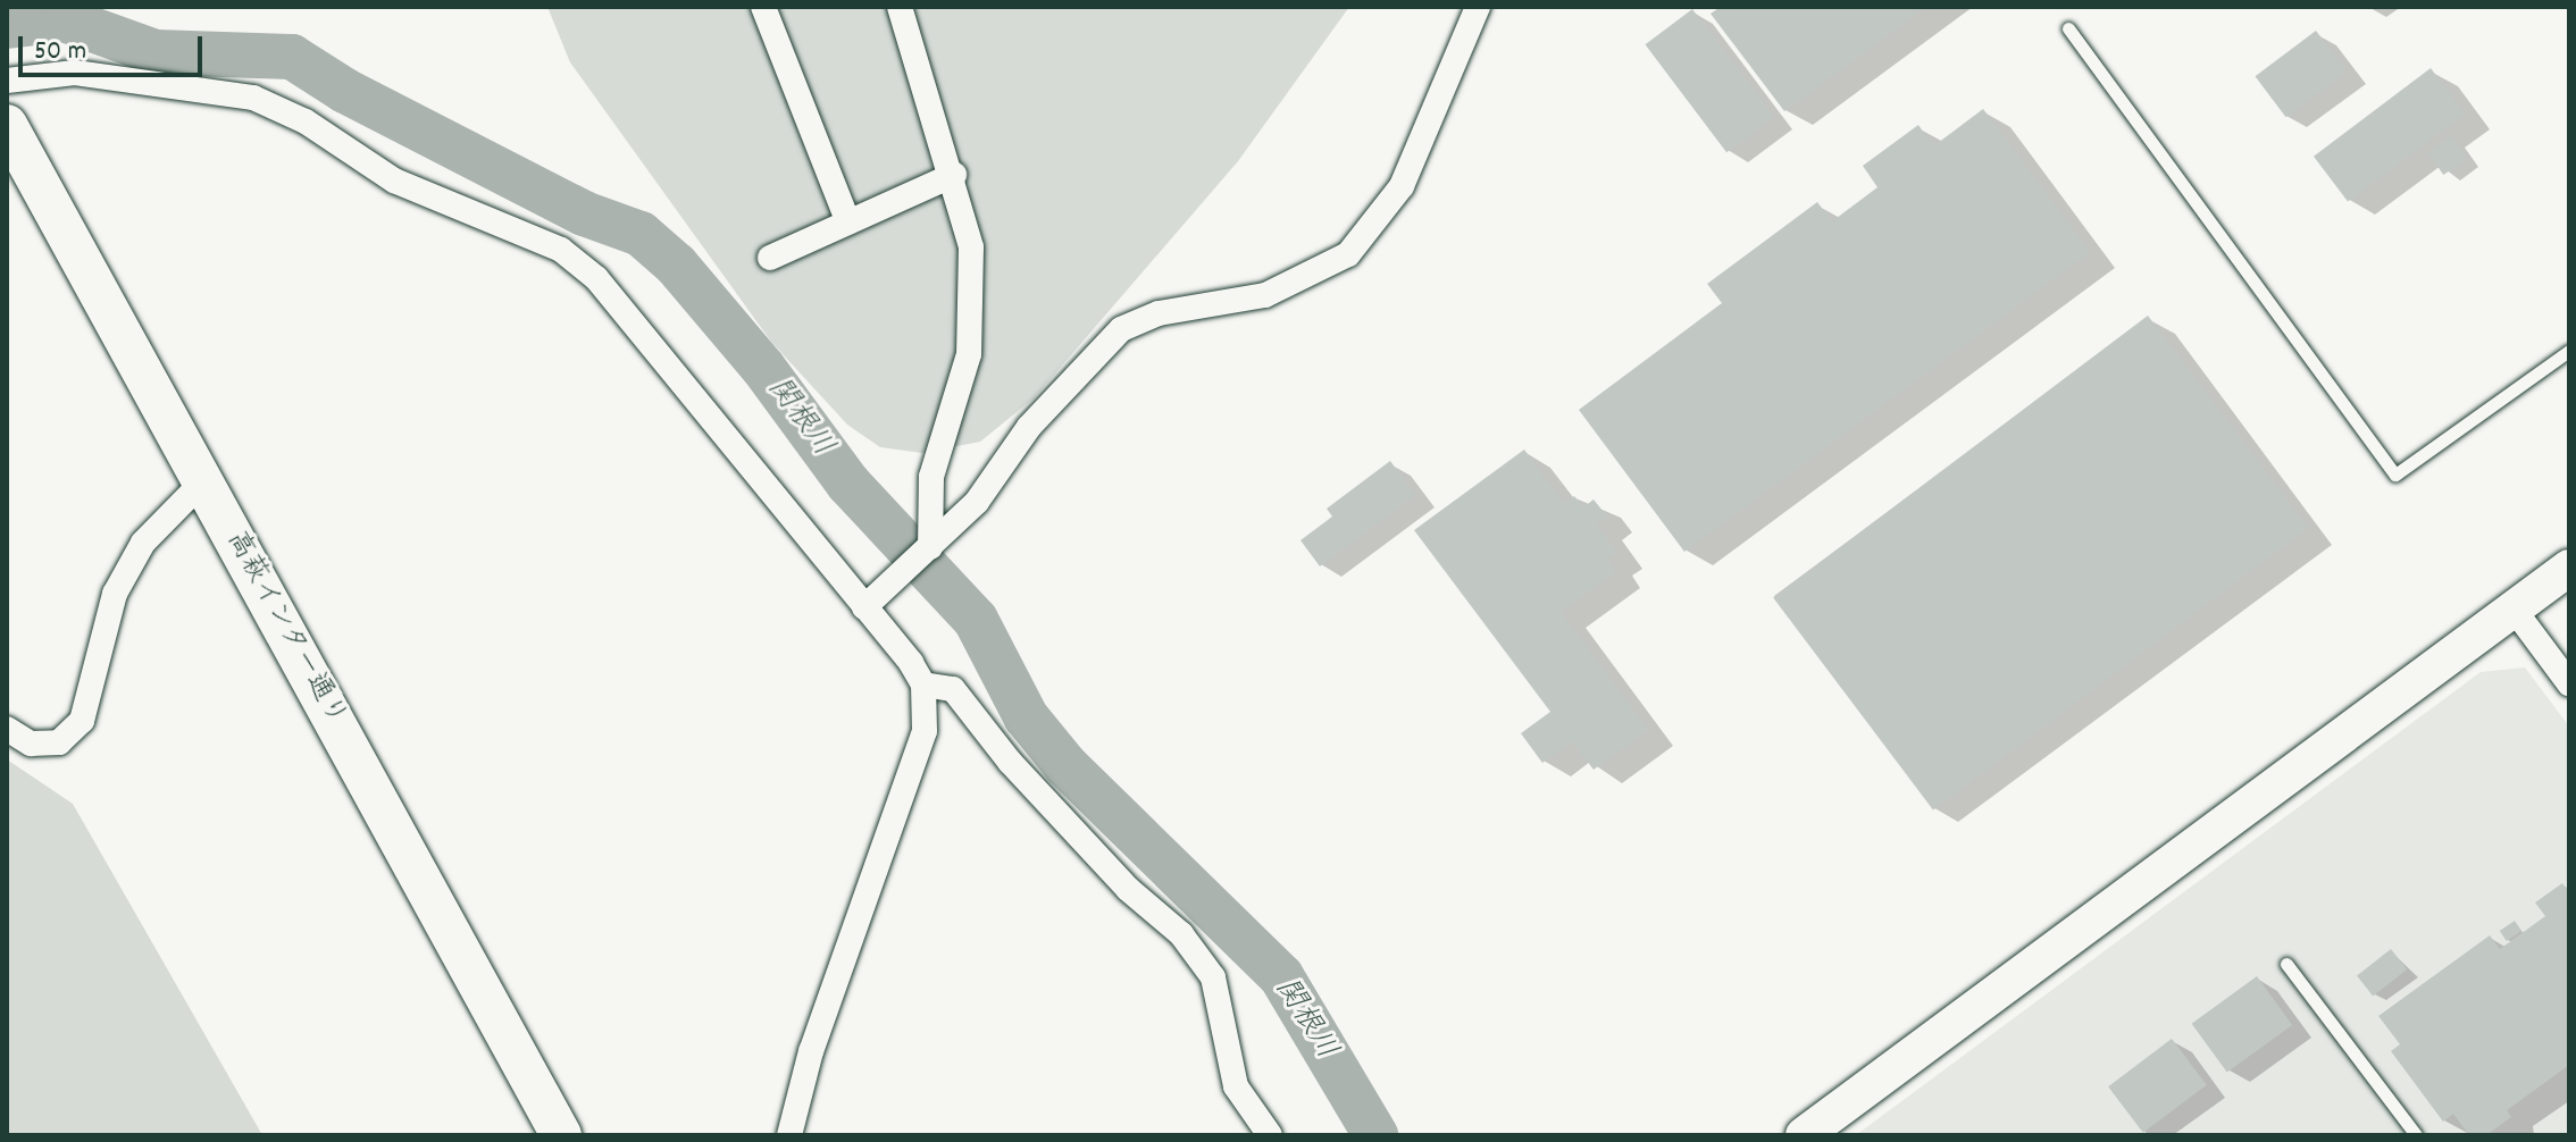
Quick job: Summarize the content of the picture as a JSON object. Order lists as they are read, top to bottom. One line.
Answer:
{"streets":{"main road":["高萩インター通り"]},"water":["関根川"],"scale_bar":"50 m"}
